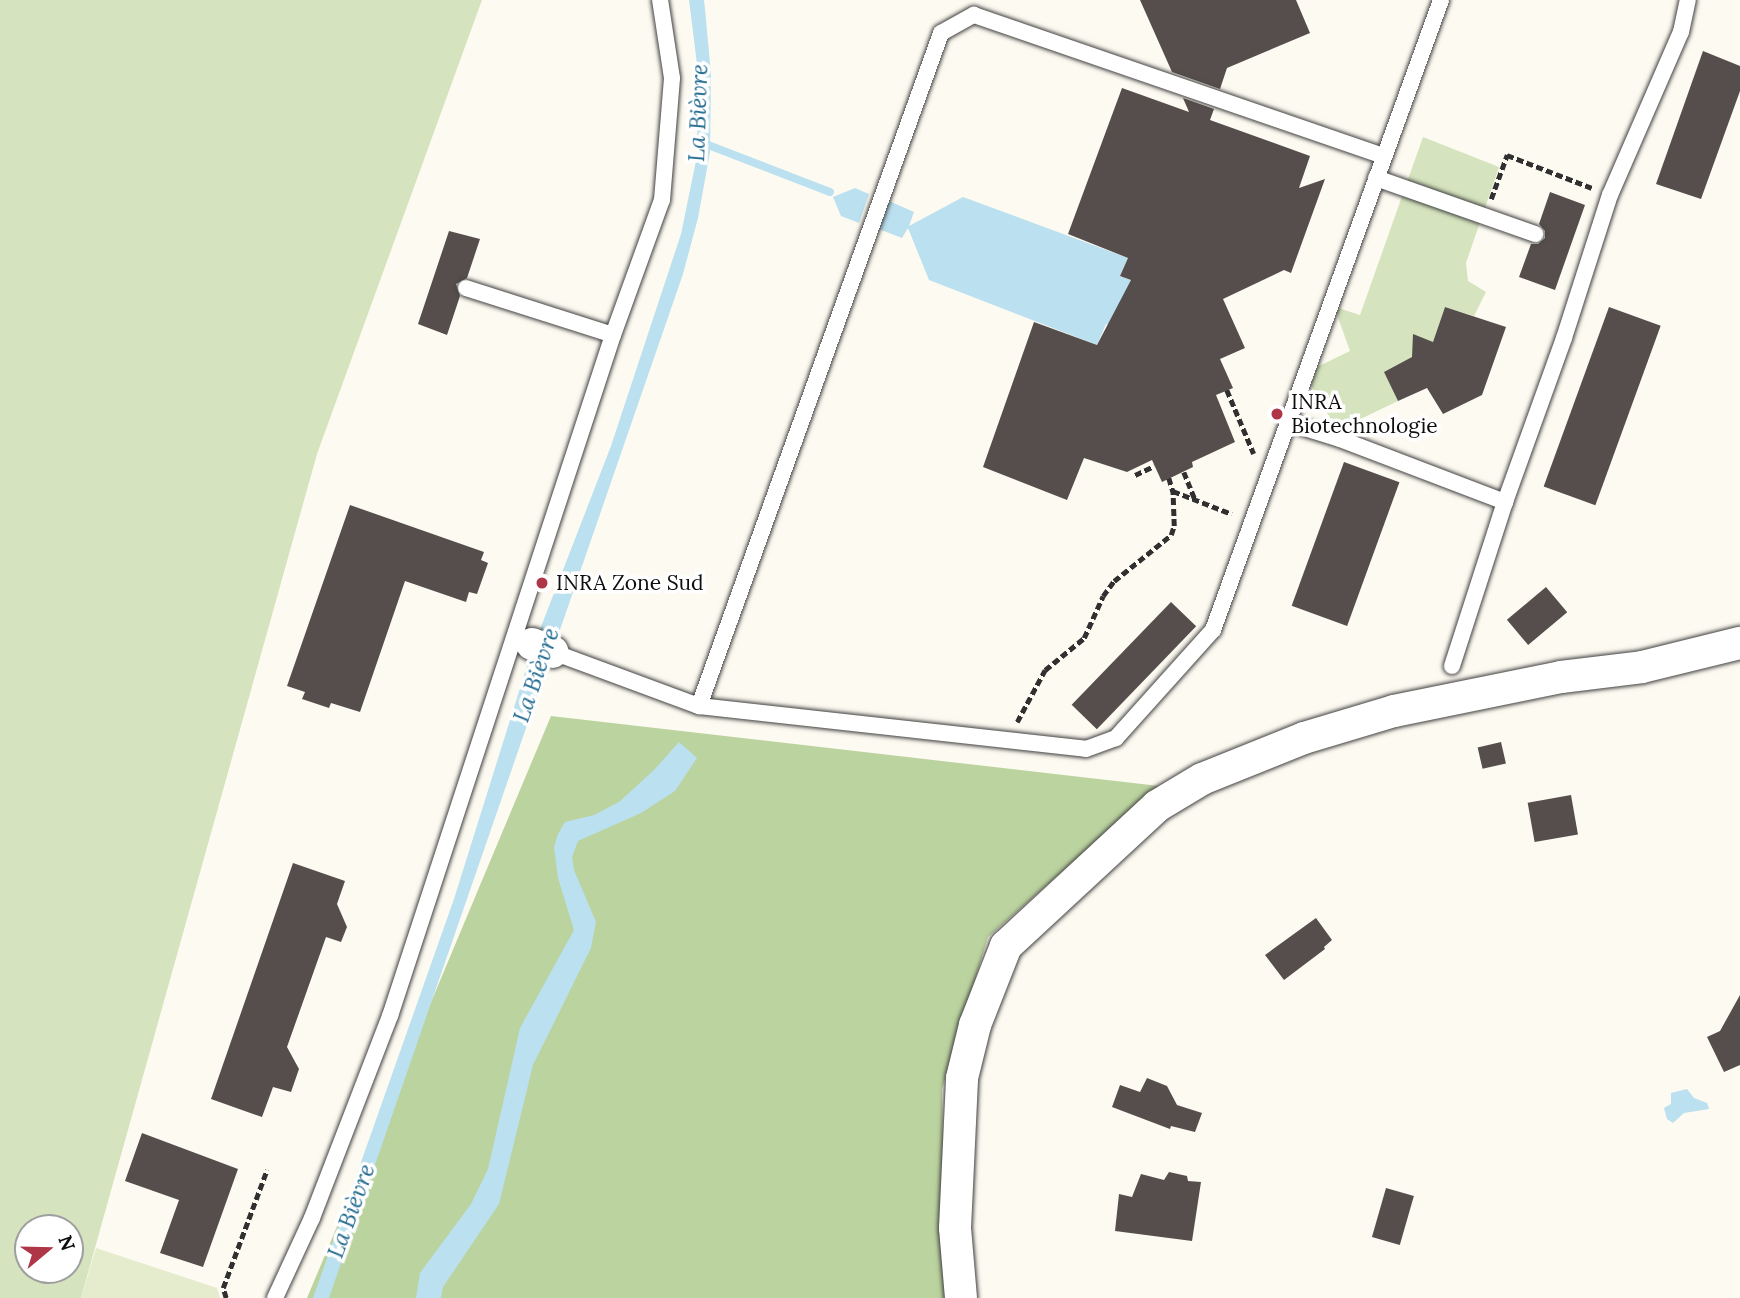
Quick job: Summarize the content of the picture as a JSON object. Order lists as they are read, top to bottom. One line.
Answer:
{"water":["La Bièvre"],"places":["INRA Biotechnologie","INRA Zone Sud"],"north":"right"}
